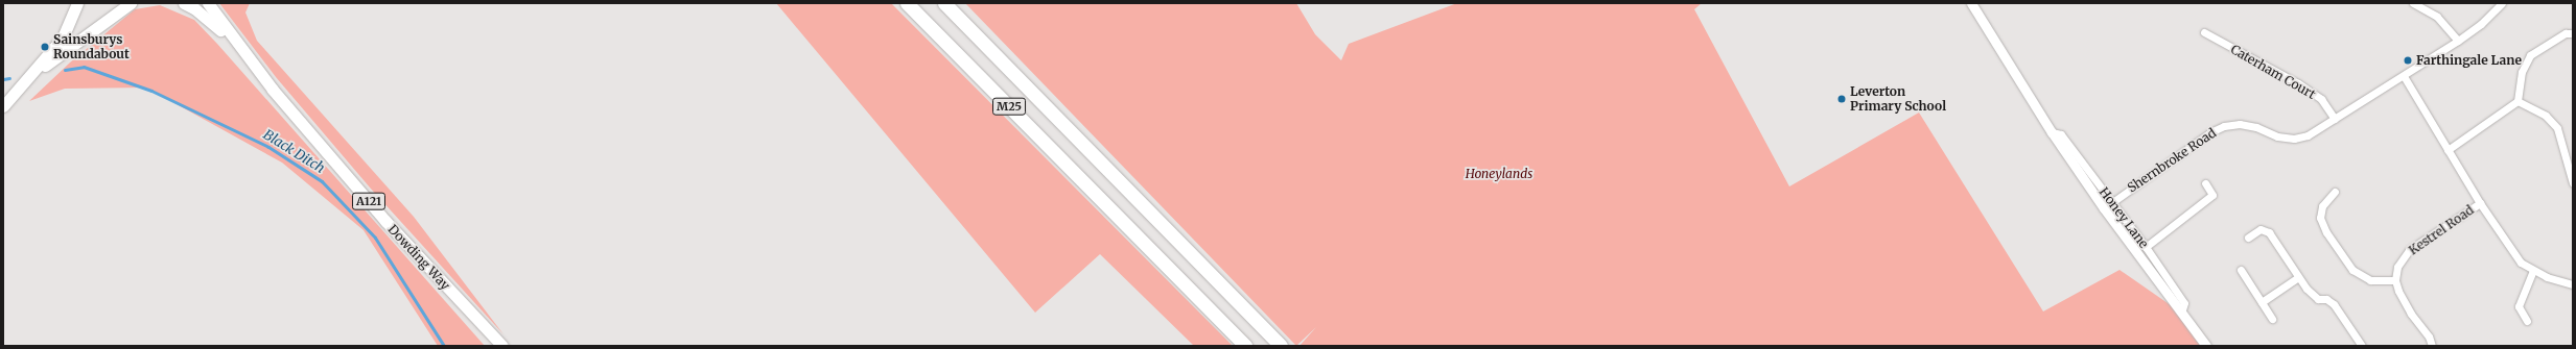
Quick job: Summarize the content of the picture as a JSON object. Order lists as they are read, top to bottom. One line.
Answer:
{"streets":{"highway":["M25"],"main road":["A121","Dowding Way"],"street":["Caterham Court","Shernbroke Road","Honey Lane","Kestrel Road"]},"crossings":[["Caterham Court","Shernbroke Road"],["Shernbroke Road","Honey Lane"]],"water":["Black Ditch"],"parks":["Honeylands"],"places":["Sainsburys Roundabout","Farthingale Lane","Leverton Primary School"]}
